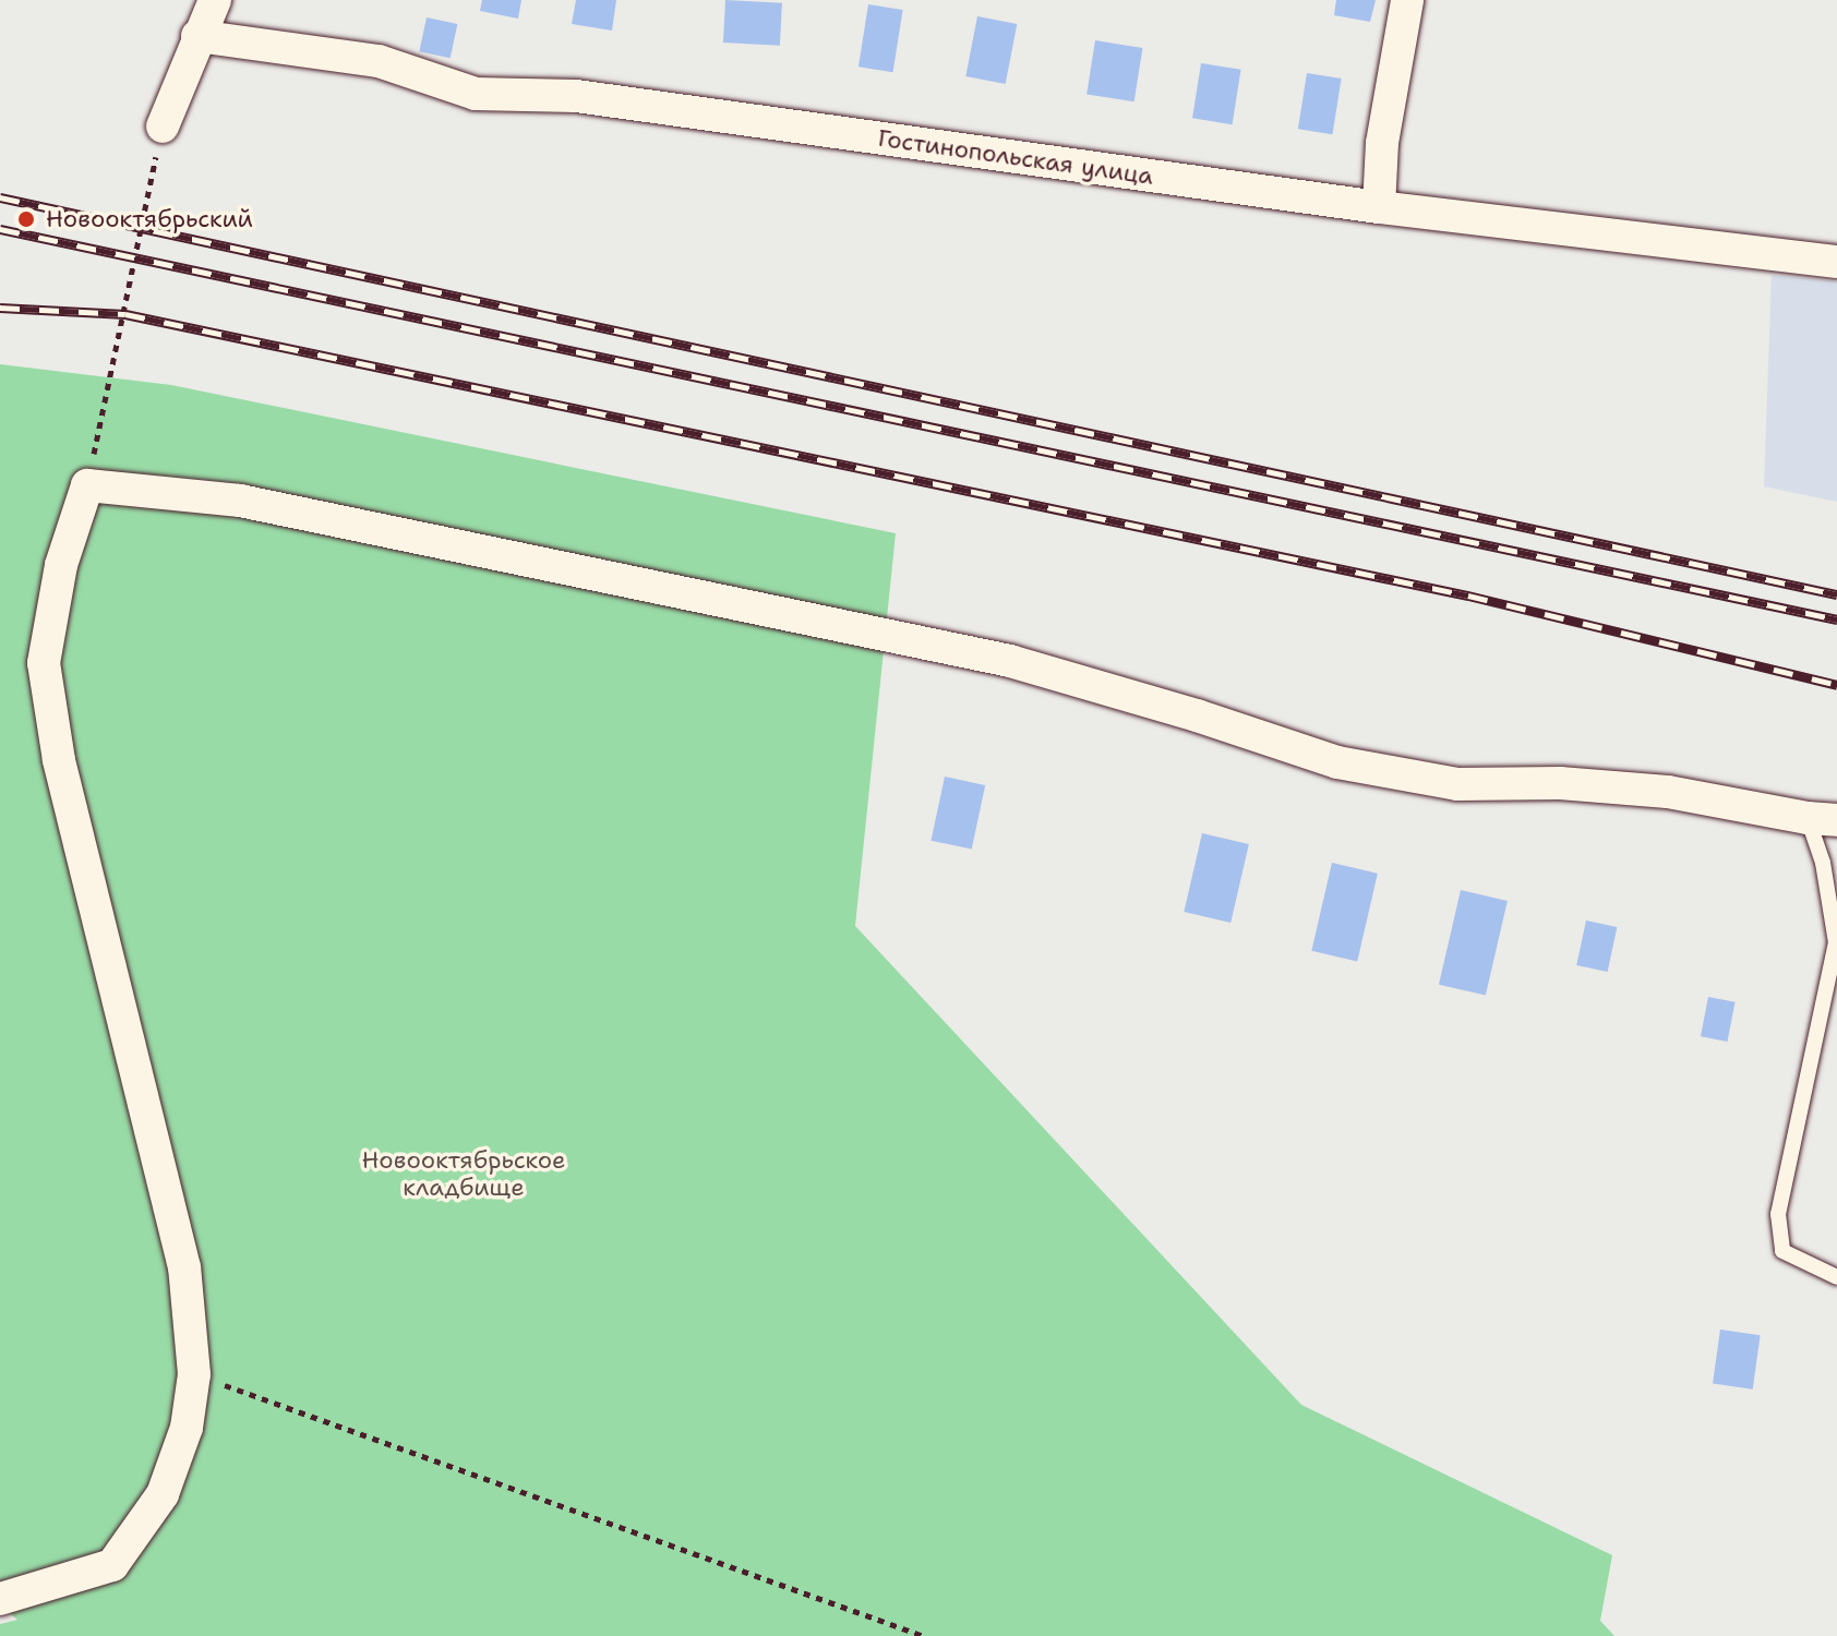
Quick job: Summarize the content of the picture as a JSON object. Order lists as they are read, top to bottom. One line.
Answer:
{"streets":{"street":["Гостинопольская улица"]},"parks":["Новооктябрьское кладбище"],"places":["Новооктябрьский"]}
